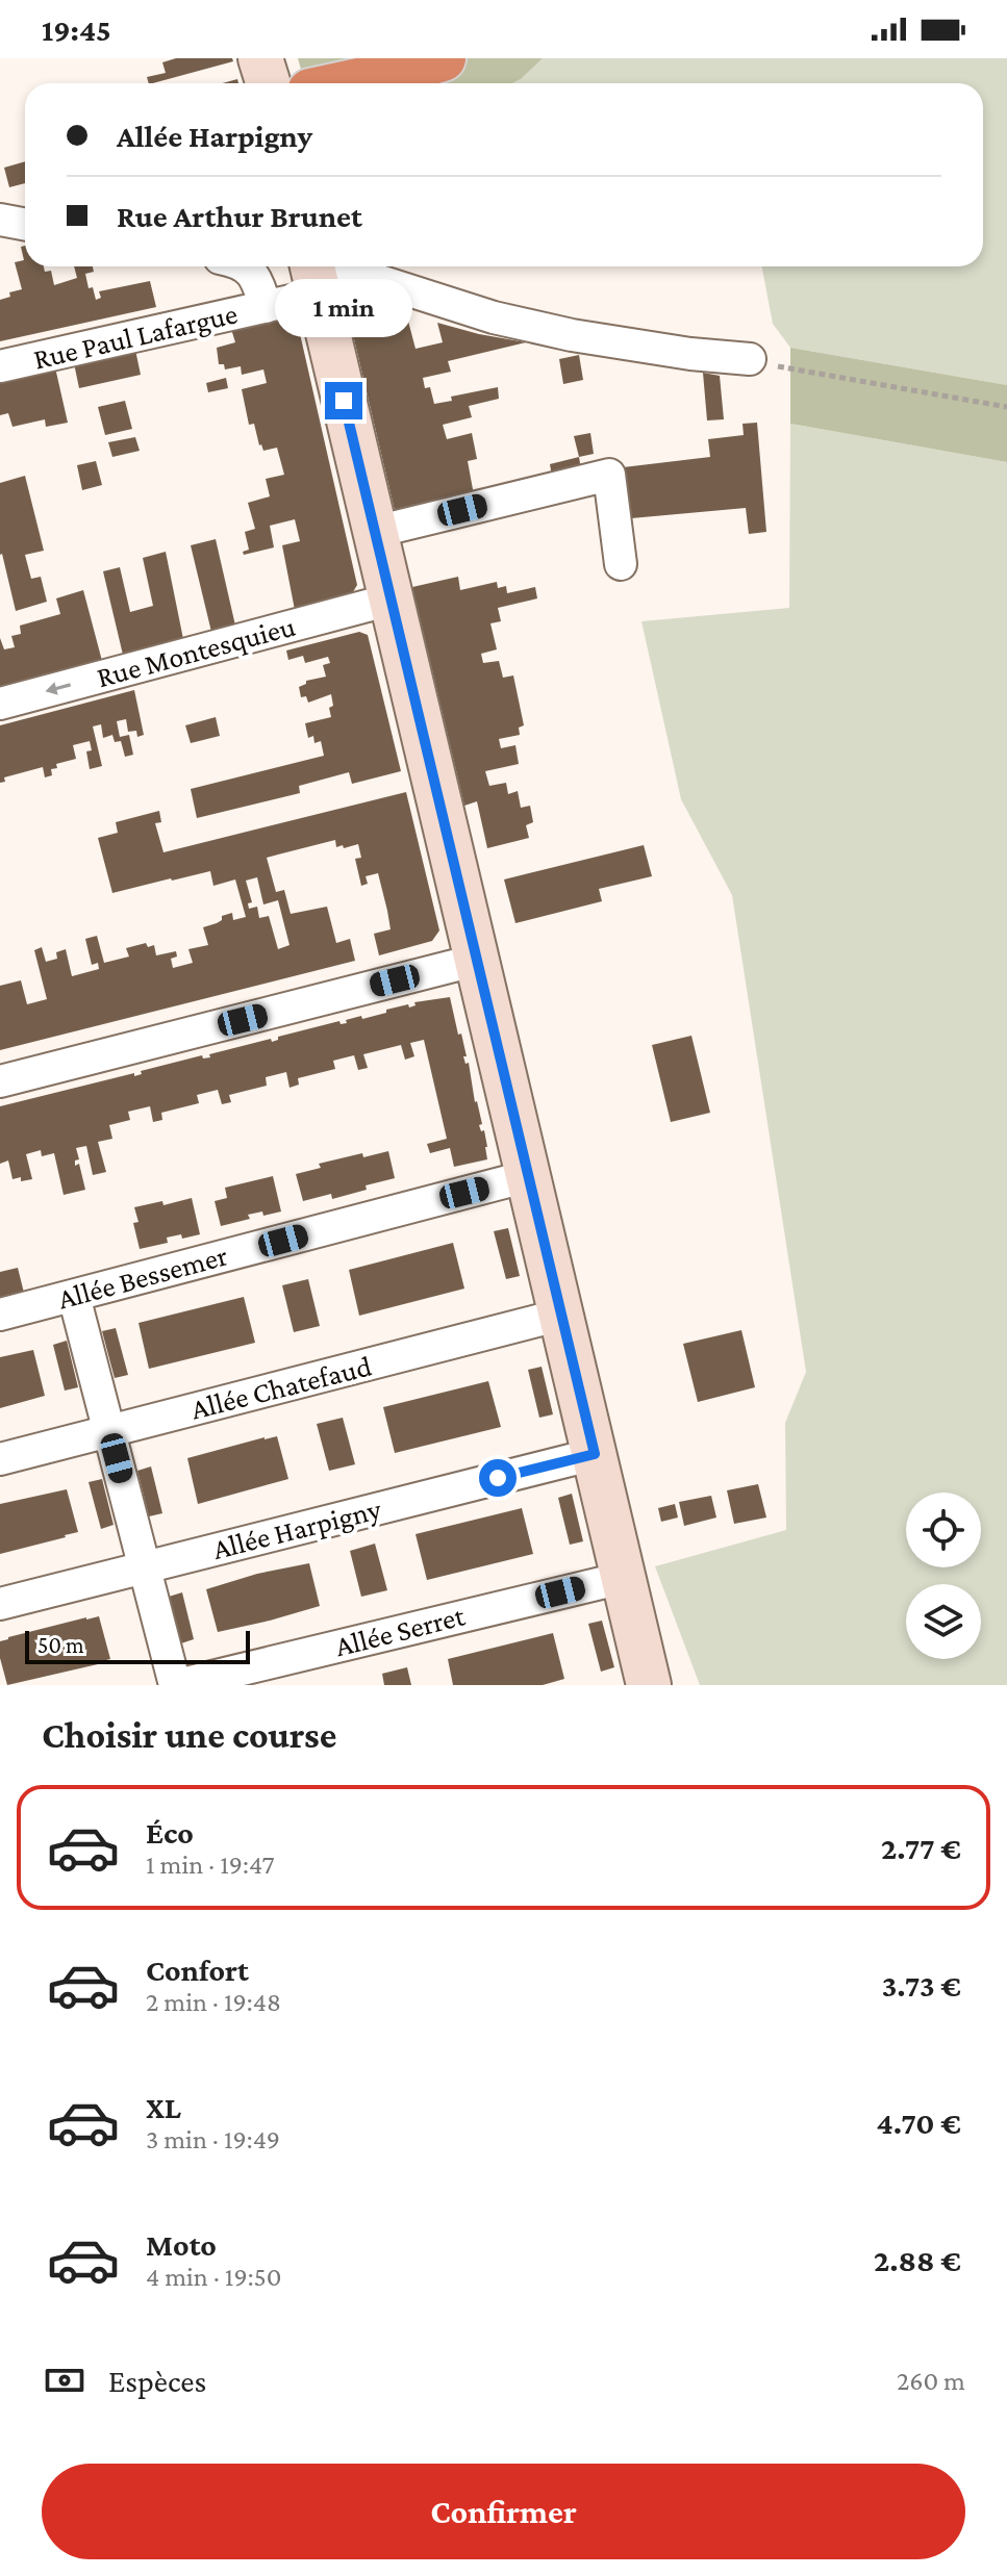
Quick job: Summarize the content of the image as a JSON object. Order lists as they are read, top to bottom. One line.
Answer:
{"streets":{"street":["Rue Paul Lafargue","Rue Montesquieu","Allée Bessemer","Allée Chatefaud","Allée Harpigny","Allée Serret"]},"one_way":["Rue Montesquieu"],"scale_bar":"50 m","page":{"status":"19:45","banner":["Allée Harpigny","Rue Arthur Brunet"],"bubble":"1 min","scale":"50 m","heading":"Choisir une course","list":[{"name":"Éco","note":"1 min · 19:47","value":"2.77 €"},{"name":"Confort","note":"2 min · 19:48","value":"3.73 €"},{"name":"XL","note":"3 min · 19:49","value":"4.70 €"},{"name":"Moto","note":"4 min · 19:50","value":"2.88 €"}],"pay":["Espèces","260 m"],"buttons":"Confirmer"}}
